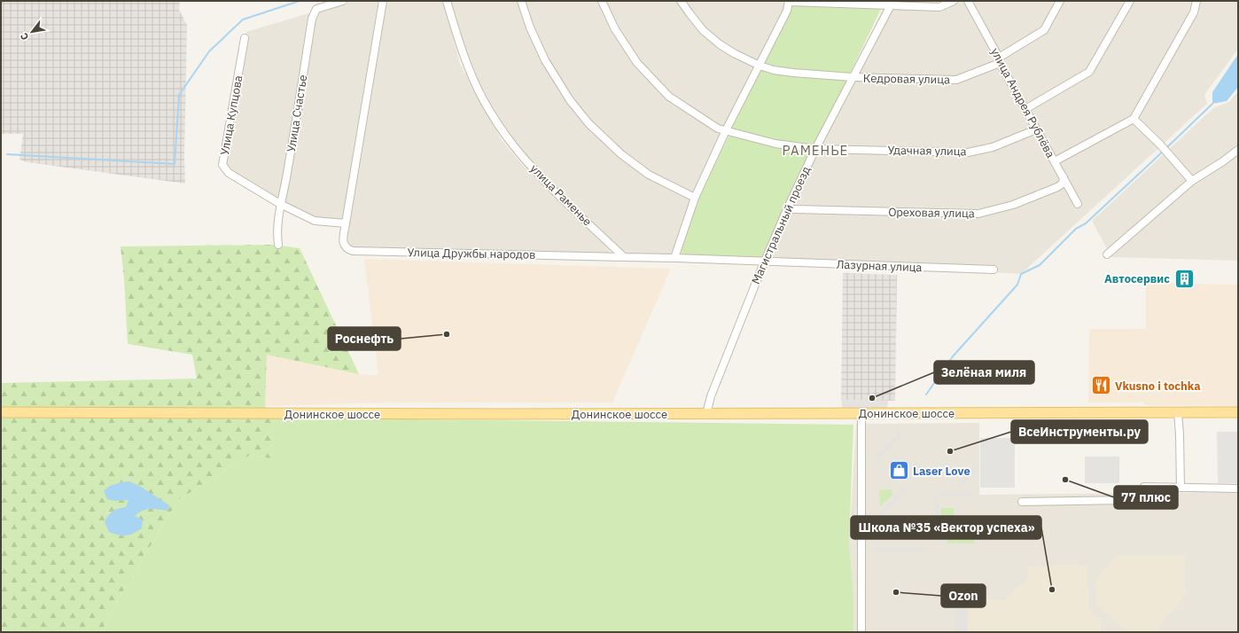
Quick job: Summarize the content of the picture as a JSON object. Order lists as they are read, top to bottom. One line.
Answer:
{"streets":{"main road":["Донинское шоссе"],"street":["Кедровая улица","улица Андрея Рублёва","Улица Счастье","Улица Купцова","Удачная улица","улица Раменье","Ореховая улица","Магистральный проезд","Улица Дружбы народов","Лазурная улица"]},"crossings":[["Кедровая улица","улица Андрея Рублёва"],["Кедровая улица","Магистральный проезд"],["улица Андрея Рублёва","Удачная улица"],["улица Андрея Рублёва","Ореховая улица"],["Улица Счастье","Улица Купцова"],["Удачная улица","Магистральный проезд"],["улица Раменье","Улица Дружбы народов"],["Ореховая улица","Магистральный проезд"],["Магистральный проезд","Лазурная улица"],["Магистральный проезд","Донинское шоссе"]],"districts":["РАМЕНЬЕ"],"places":{"building":["Автосервис"],"other":["Роснефть","Зелёная миля","ВсеИнструменты.ру","77 плюс","Школа №35 «Вектор успеха»","Ozon"],"restaurant":["Vkusno i tochka"],"shop":["Laser Love"]},"north":"bottom left"}
